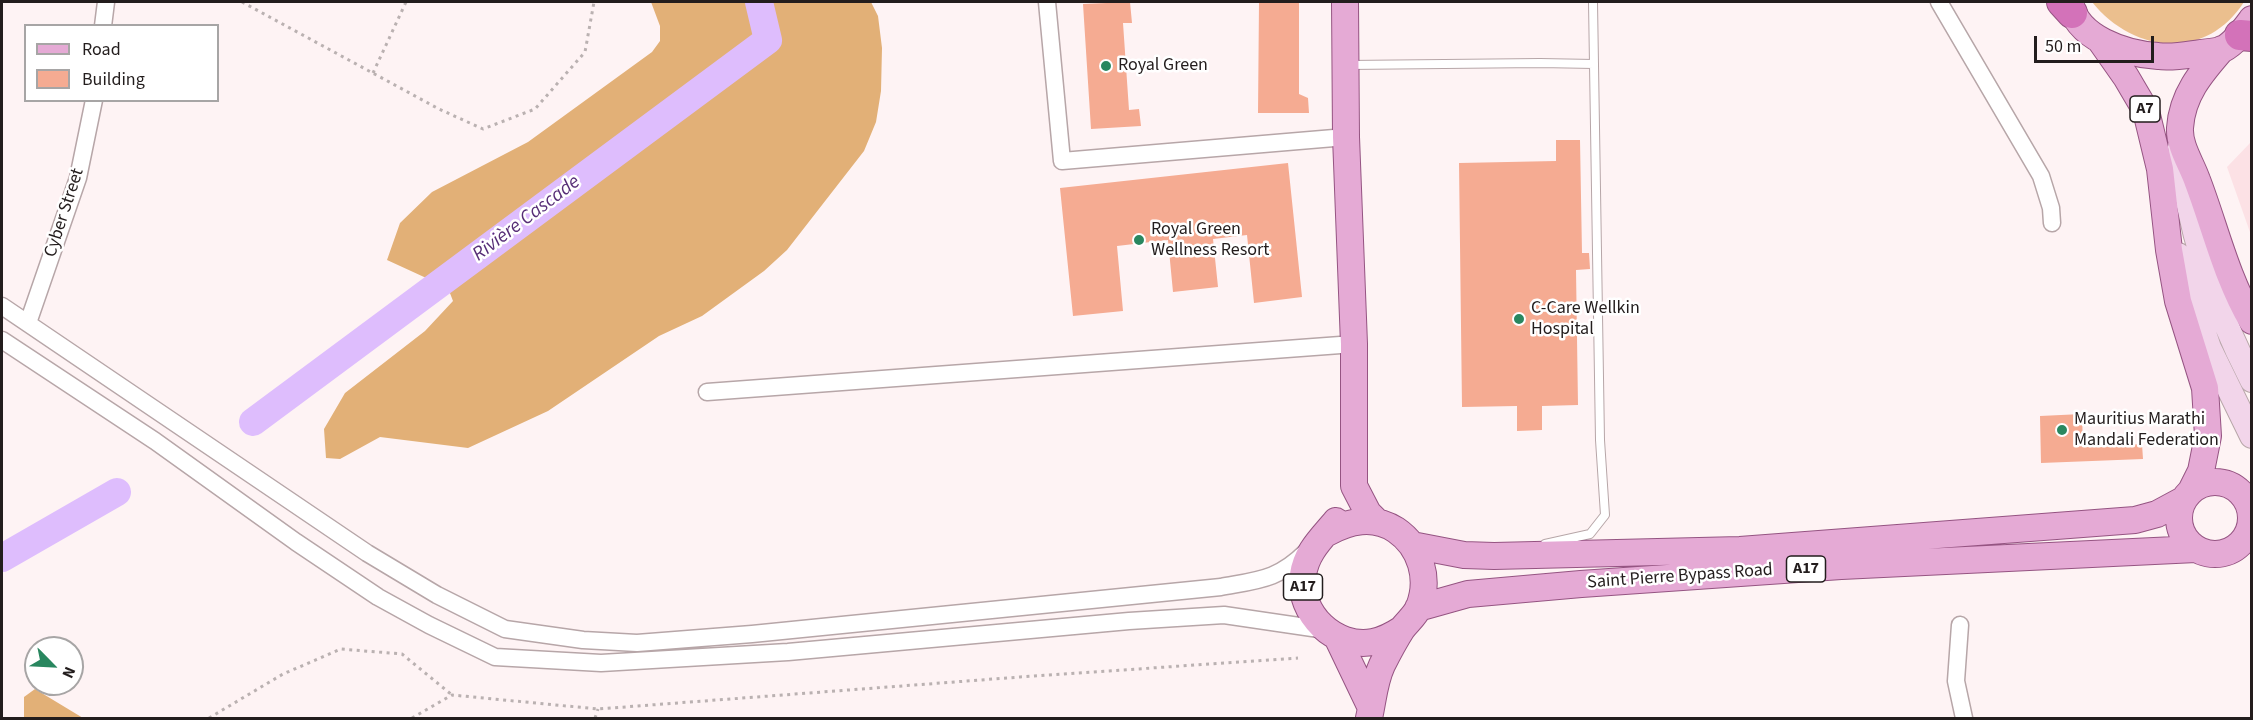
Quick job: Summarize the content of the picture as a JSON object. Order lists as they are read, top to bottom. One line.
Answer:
{"streets":{"main road":["A7","A17","Saint Pierre Bypass Road"],"street":["Cyber Street"]},"crossings":[["A17","Saint Pierre Bypass Road"]],"water":["Rivière Cascade"],"places":["Royal Green","Royal Green Wellness Resort","C-Care Wellkin Hospital","Mauritius Marathi Mandali Federation"],"legend":["Road","Building"],"scale_bar":"50 m","north":"bottom right"}
